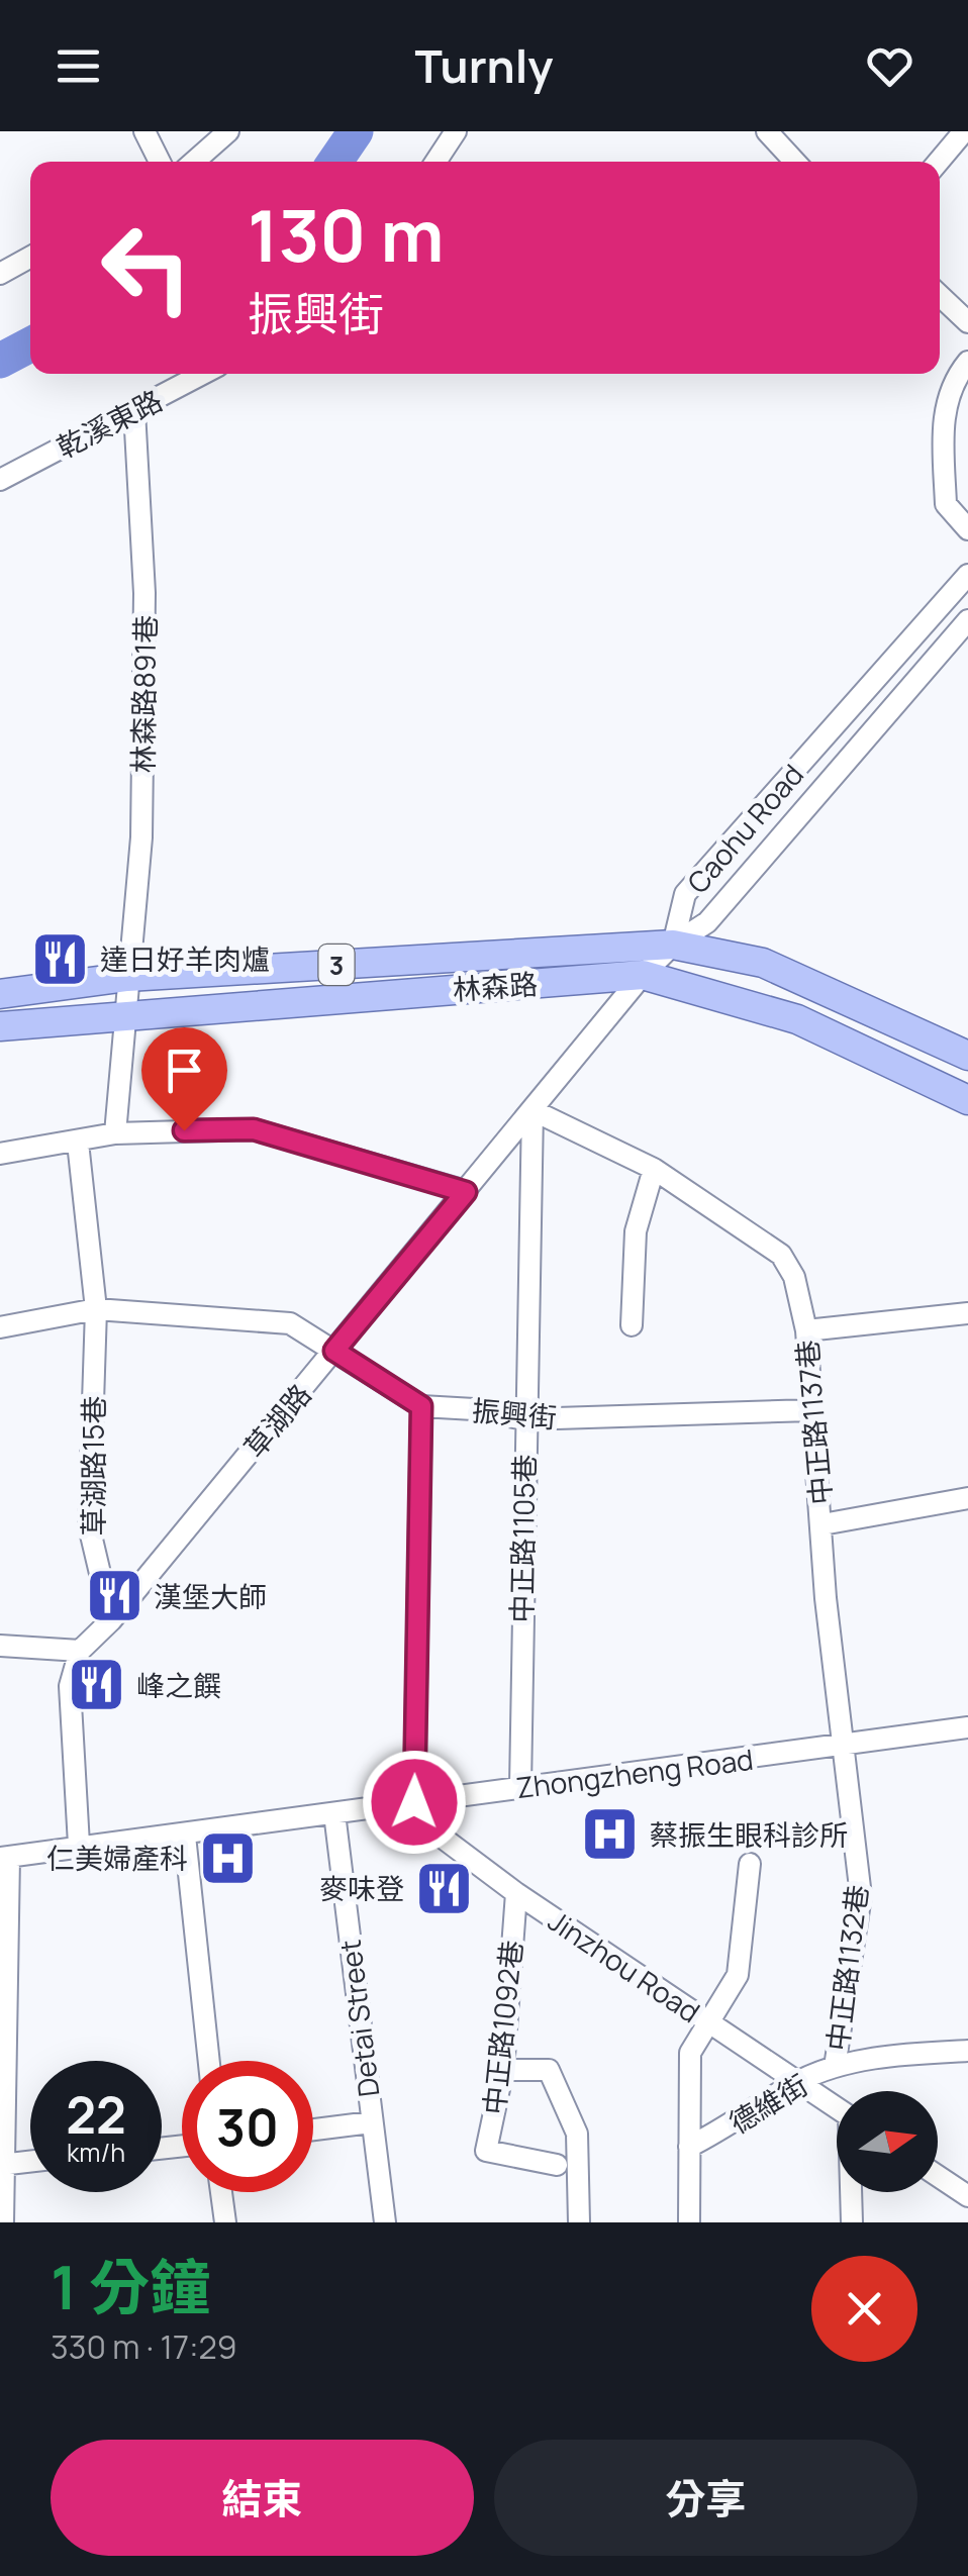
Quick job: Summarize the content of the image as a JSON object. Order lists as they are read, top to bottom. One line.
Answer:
{"streets":{"main road":["3","林森路"],"street":["乾溪東路","林森路891巷","Caohu Road","振興街","草湖路","中正路1137巷","草湖路15巷","中正路1105巷","Zhongzheng Road","Jinzhou Road","中正路1132巷","Detai Street","中正路1092巷","德維街"]},"crossings":[["乾溪東路","林森路891巷"],["林森路891巷","林森路"],["Caohu Road","林森路"],["Caohu Road","草湖路"],["林森路","草湖路"],["振興街","草湖路"],["振興街","中正路1137巷"],["振興街","草湖路15巷"],["振興街","中正路1105巷"],["草湖路","中正路1137巷"],["草湖路","草湖路15巷"],["草湖路","中正路1105巷"],["中正路1137巷","中正路1105巷"],["中正路1137巷","Zhongzheng Road"],["中正路1137巷","中正路1132巷"],["中正路1105巷","Zhongzheng Road"],["Zhongzheng Road","Jinzhou Road"],["Zhongzheng Road","中正路1132巷"],["Zhongzheng Road","Detai Street"],["Jinzhou Road","中正路1092巷"],["Jinzhou Road","德維街"],["中正路1132巷","德維街"]],"places":{"restaurant":["達日好羊肉爐","漢堡大師","峰之饌","麥味登"],"hospital":["蔡振生眼科診所","仁美婦產科"]},"north":"right","page":{"header":"Turnly","turn":["130 m","振興街"],"speed":"22 km/h","limit":"30","heading":["1 分鐘","330 m · 17:29"],"buttons":["結束","分享"]}}
